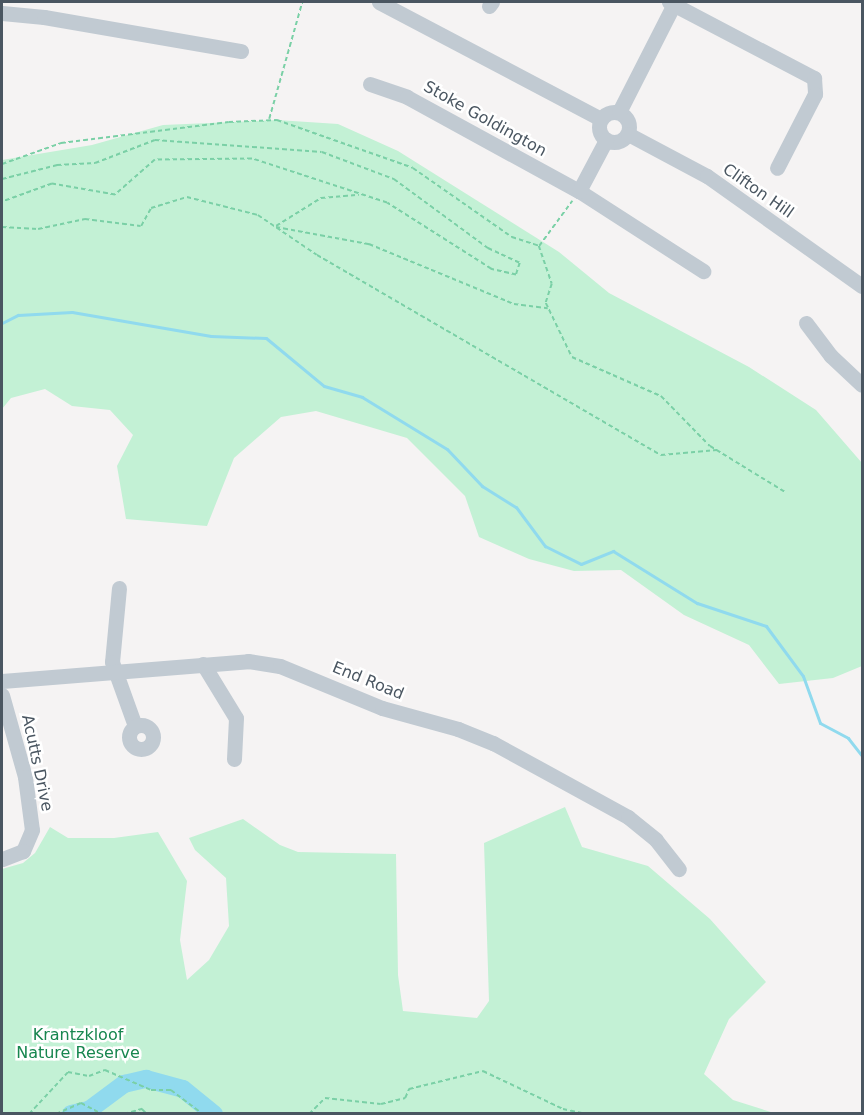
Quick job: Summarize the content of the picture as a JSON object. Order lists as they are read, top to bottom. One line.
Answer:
{"streets":{"street":["Stoke Goldington","Clifton Hill","End Road","Acutts Drive"]},"parks":["Krantzkloof Nature Reserve"]}
